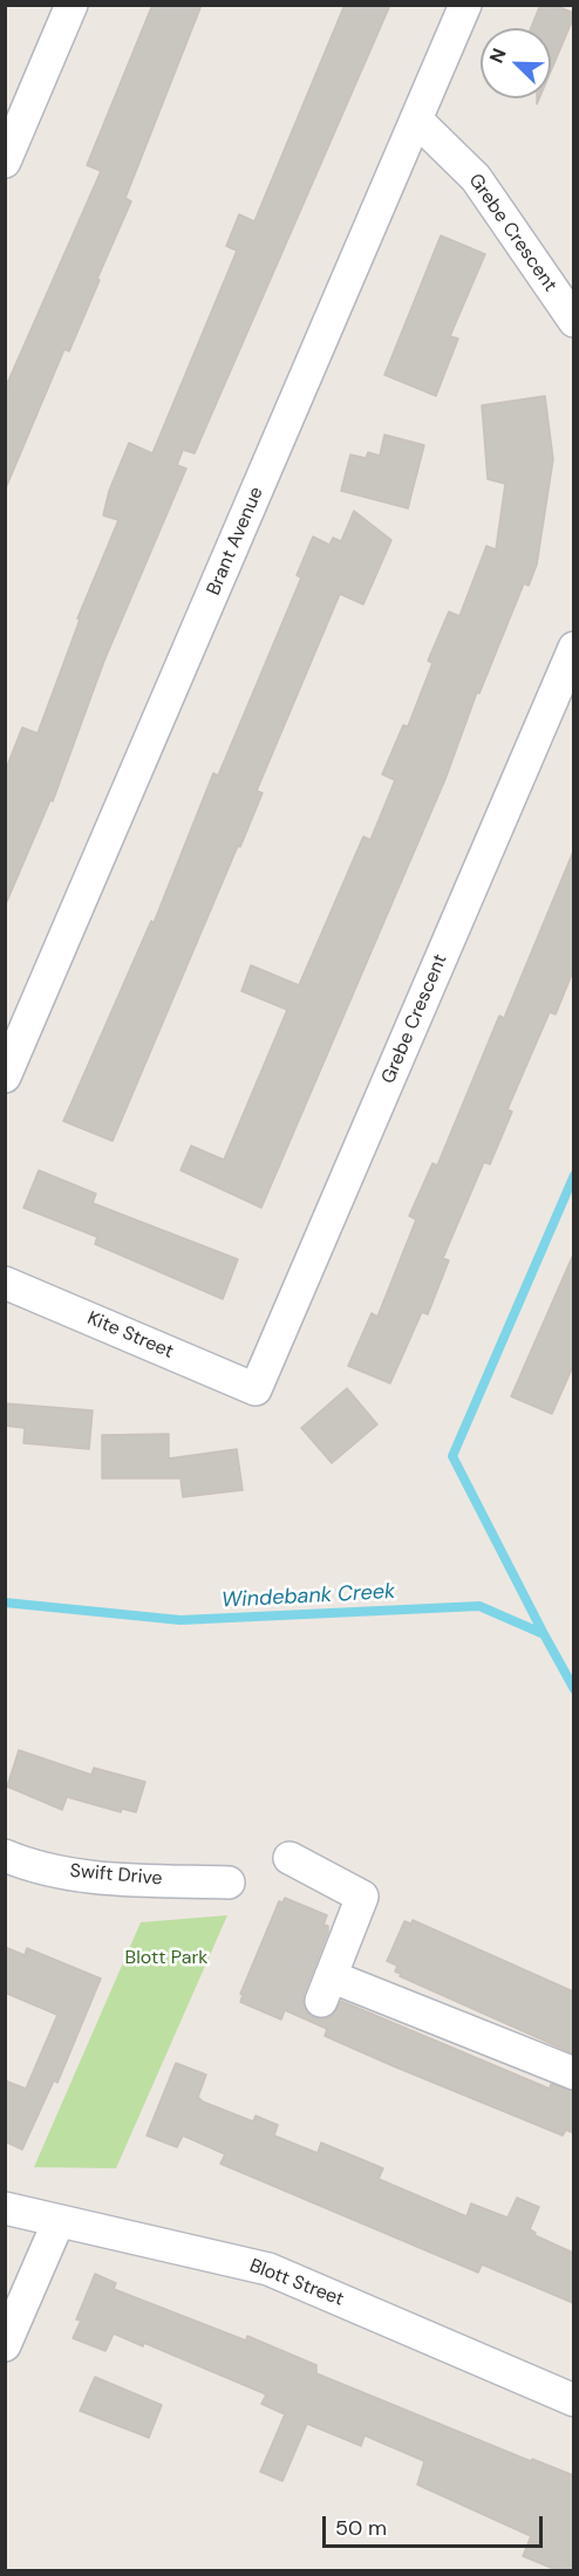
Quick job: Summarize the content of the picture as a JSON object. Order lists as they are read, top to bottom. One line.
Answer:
{"streets":{"street":["Grebe Crescent","Brant Avenue","Kite Street","Swift Drive","Blott Street"]},"crossings":[["Grebe Crescent","Brant Avenue"],["Grebe Crescent","Kite Street"]],"water":["Windebank Creek"],"parks":["Blott Park"],"scale_bar":"50 m","north":"top left"}
